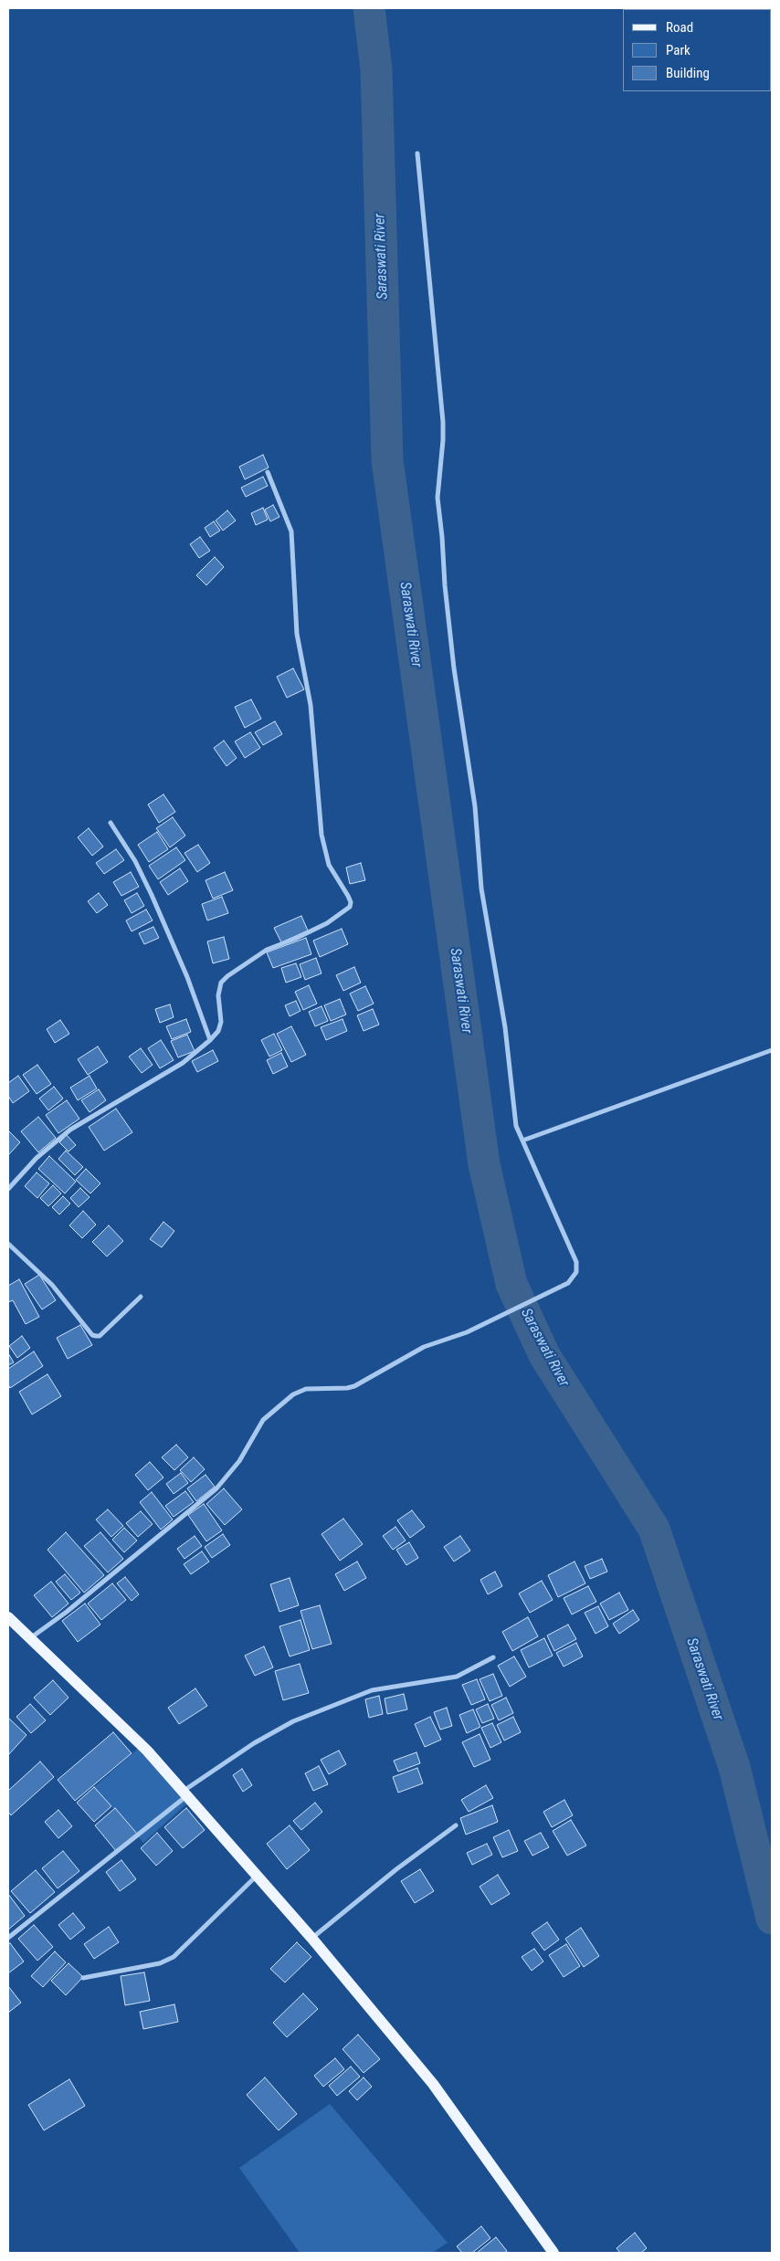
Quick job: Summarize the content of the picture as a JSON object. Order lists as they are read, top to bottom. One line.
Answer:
{"water":["Saraswati River"],"legend":["Road","Park","Building"]}
